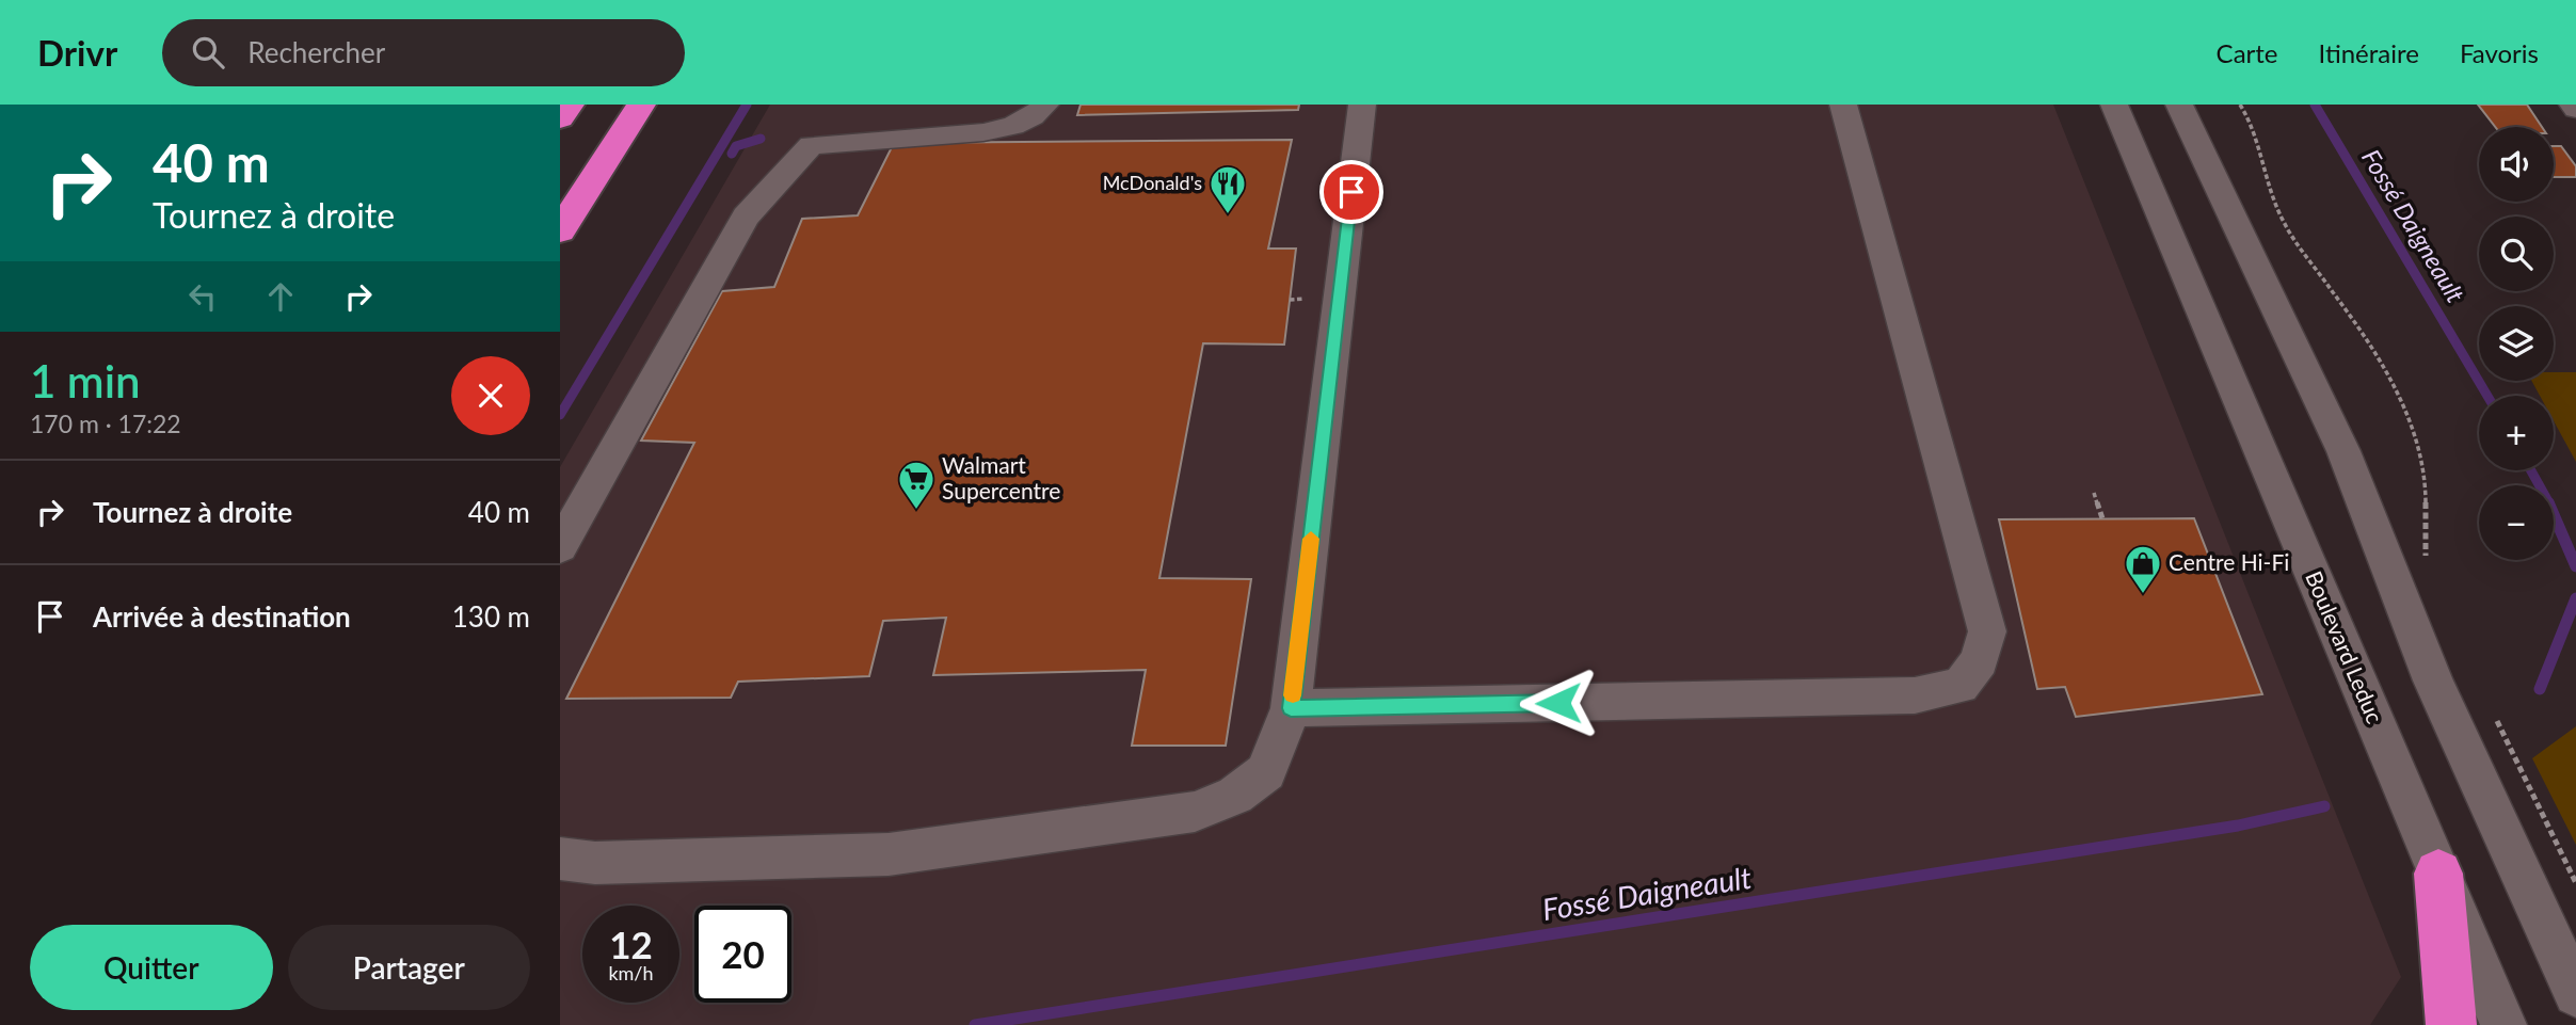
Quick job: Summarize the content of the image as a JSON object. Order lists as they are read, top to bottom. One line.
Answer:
{"streets":{"street":["Boulevard Leduc"]},"water":["Fossé Daigneault"],"places":{"restaurant":["McDonald's"],"supermarket":["Walmart Supercentre"],"shop":["Centre Hi-Fi"]},"page":{"header":"Drivr","search":"Rechercher","nav":["Carte","Itinéraire","Favoris"],"turn":["40 m","Tournez à droite"],"map_buttons":["+","−"],"heading":["1 min","170 m · 17:22"],"list":[{"name":"Tournez à droite","value":"40 m"},{"name":"Arrivée à destination","value":"130 m"}],"speed":"12 km/h","limit":"20","buttons":["Quitter","Partager"]}}
